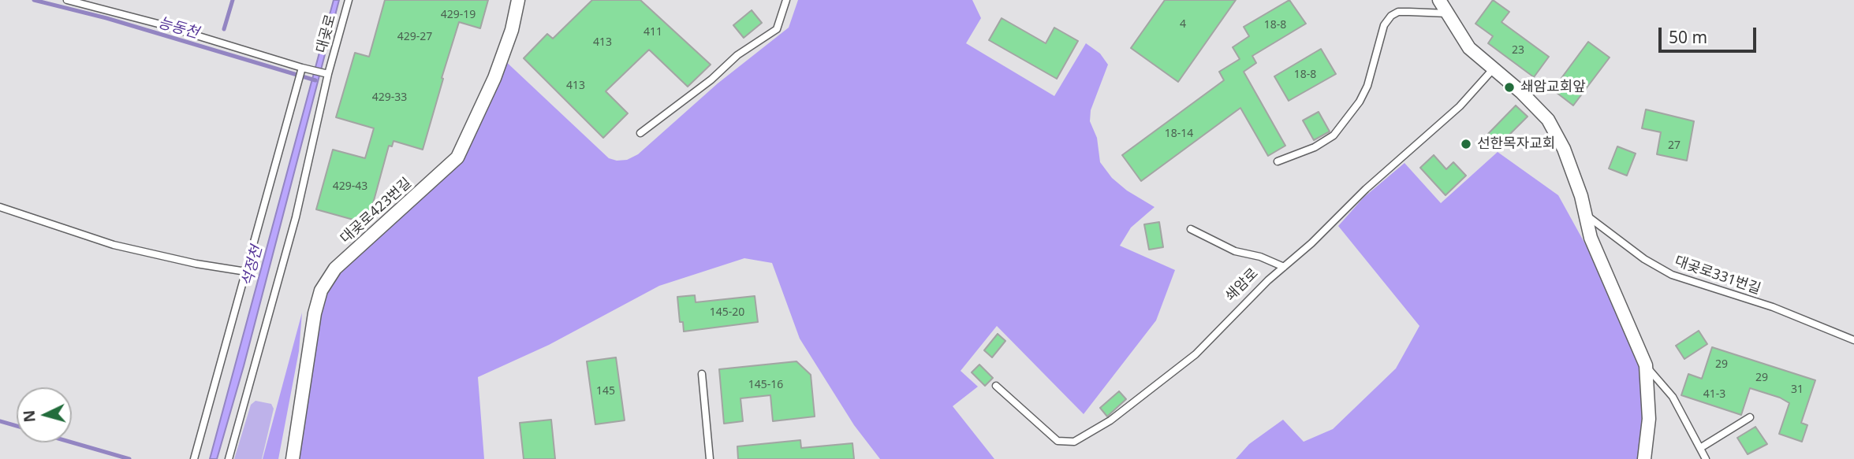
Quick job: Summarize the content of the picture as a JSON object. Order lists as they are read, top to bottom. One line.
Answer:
{"streets":{"street":["대곶로423번길"],"lane":["대곶로","대곶로331번길","쇄암로"]},"water":["능동천","석정천"],"places":["쇄암교회앞","선한목자교회"],"house_numbers":["429-19","4","18-8","411","429-27","413","23","18-8","413","429-33","18-14","27","429-43","145-20","29","29","145-16","31","145","41-3"],"scale_bar":"50 m","north":"left"}
